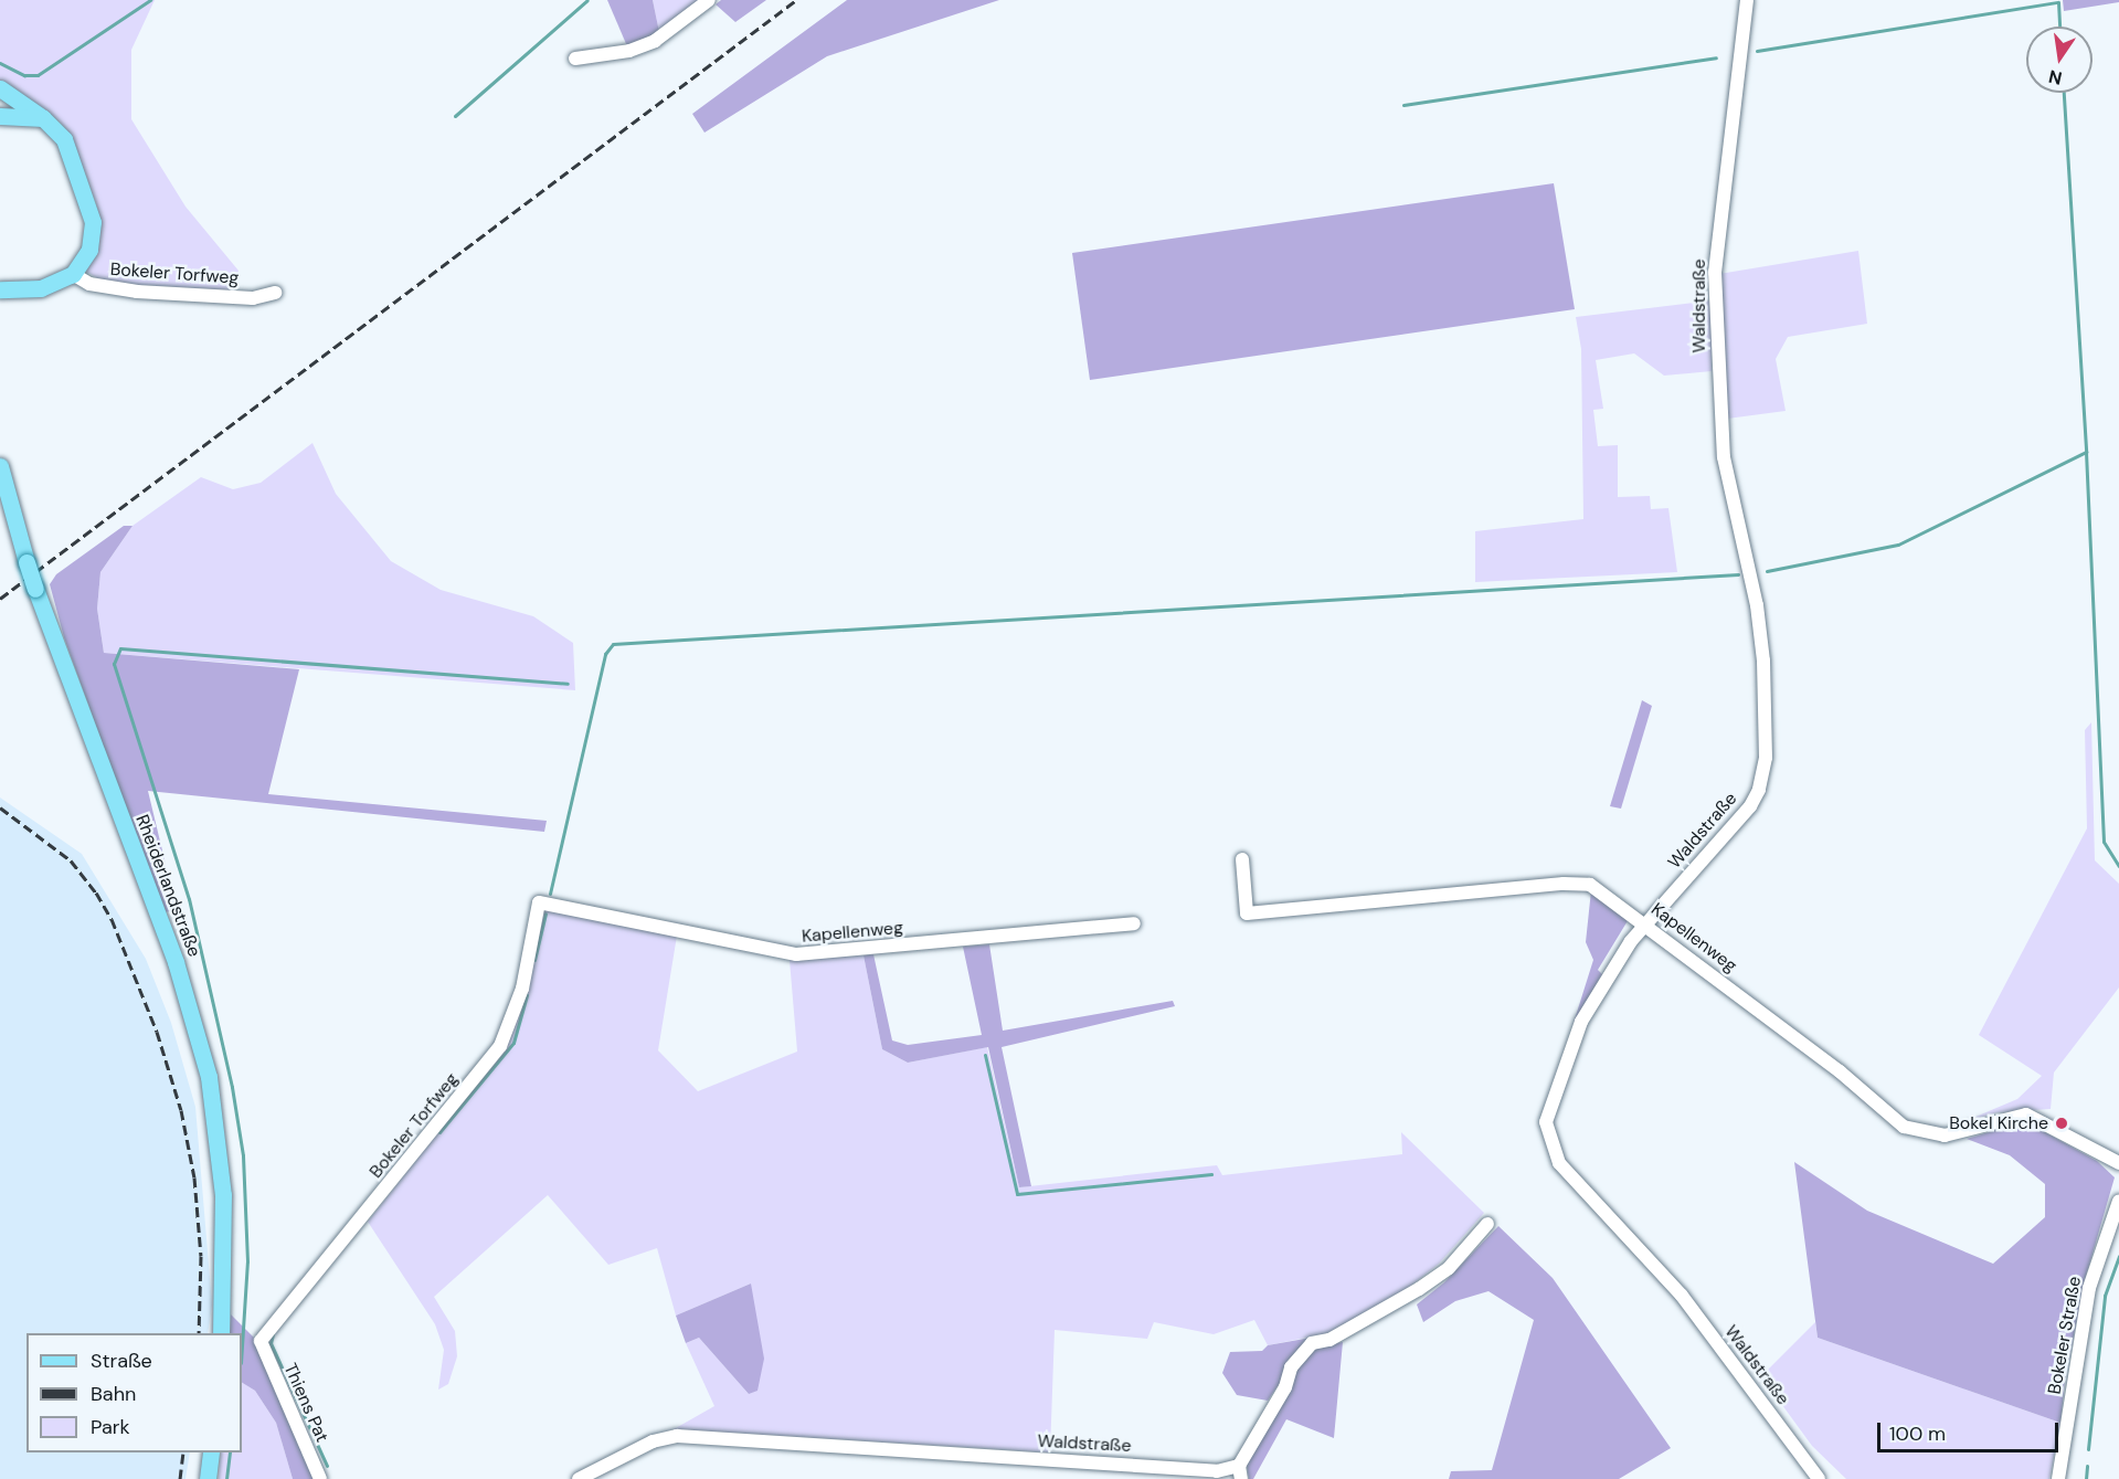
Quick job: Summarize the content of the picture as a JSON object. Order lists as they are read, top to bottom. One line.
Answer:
{"streets":{"main road":["Rheiderlandstraße"],"street":["Bokeler Torfweg","Waldstraße","Kapellenweg","Bokeler Straße","Thiens Pat"]},"crossings":[["Bokeler Torfweg","Kapellenweg"],["Bokeler Torfweg","Thiens Pat"],["Waldstraße","Kapellenweg"]],"places":["Bokel Kirche"],"legend":["Straße","Bahn","Park"],"scale_bar":"100 m","north":"bottom"}
